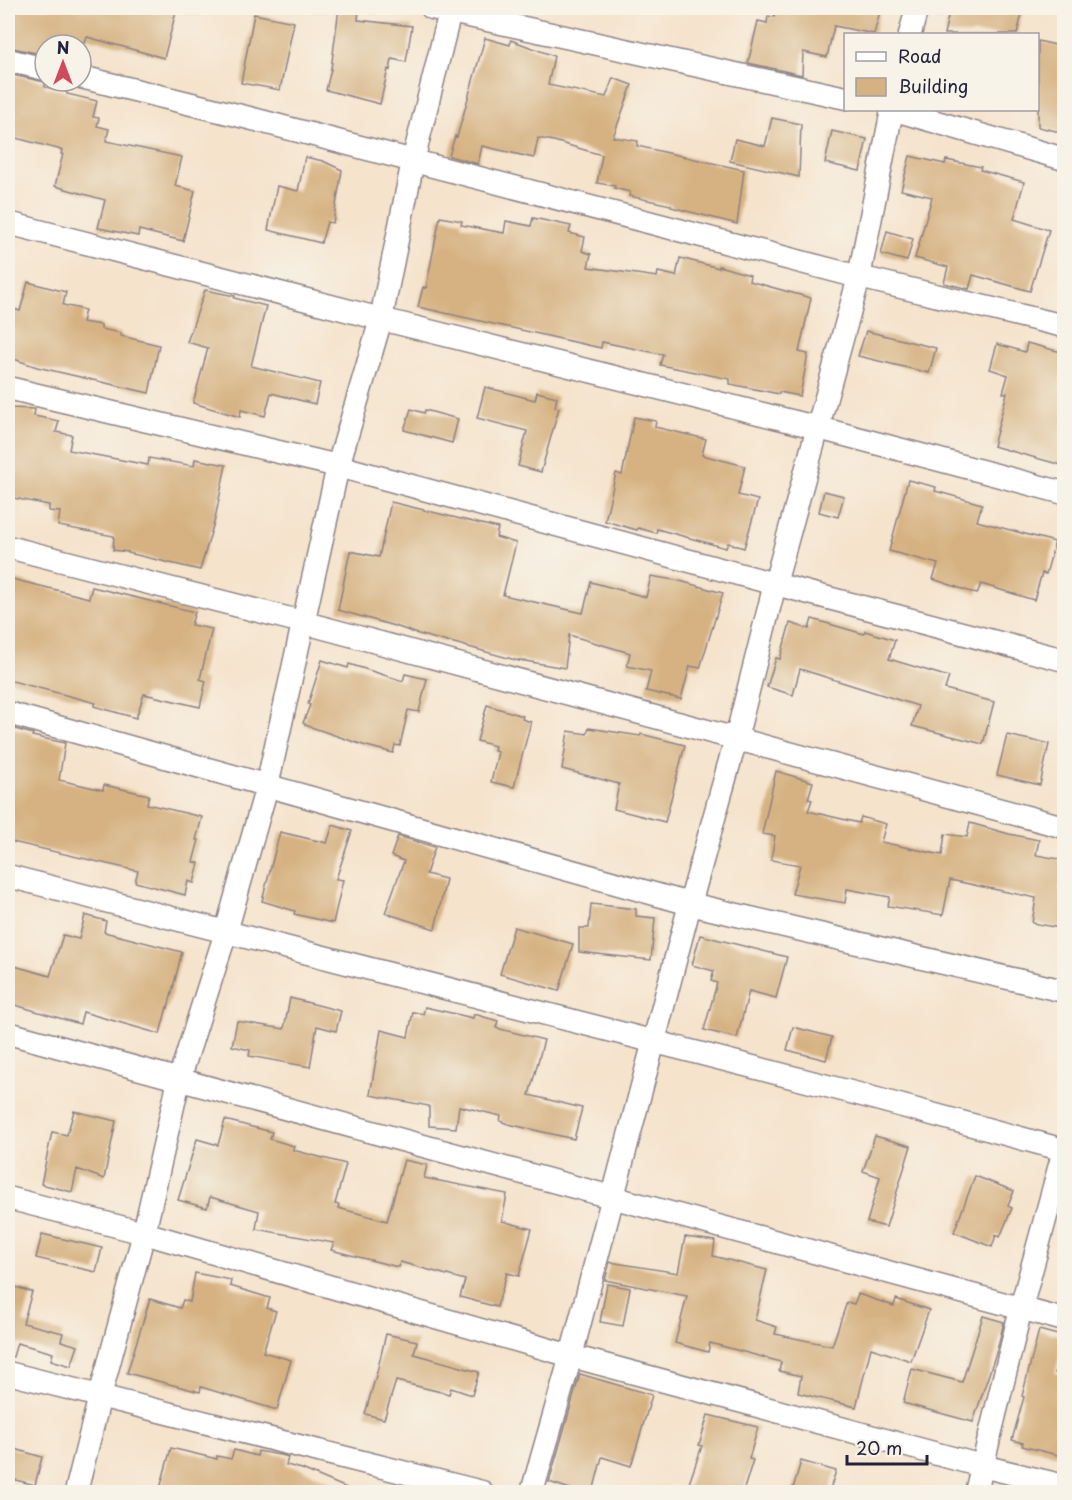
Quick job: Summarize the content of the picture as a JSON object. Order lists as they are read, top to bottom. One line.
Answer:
{"legend":["Road","Building"],"scale_bar":"20 m","north":"top"}
